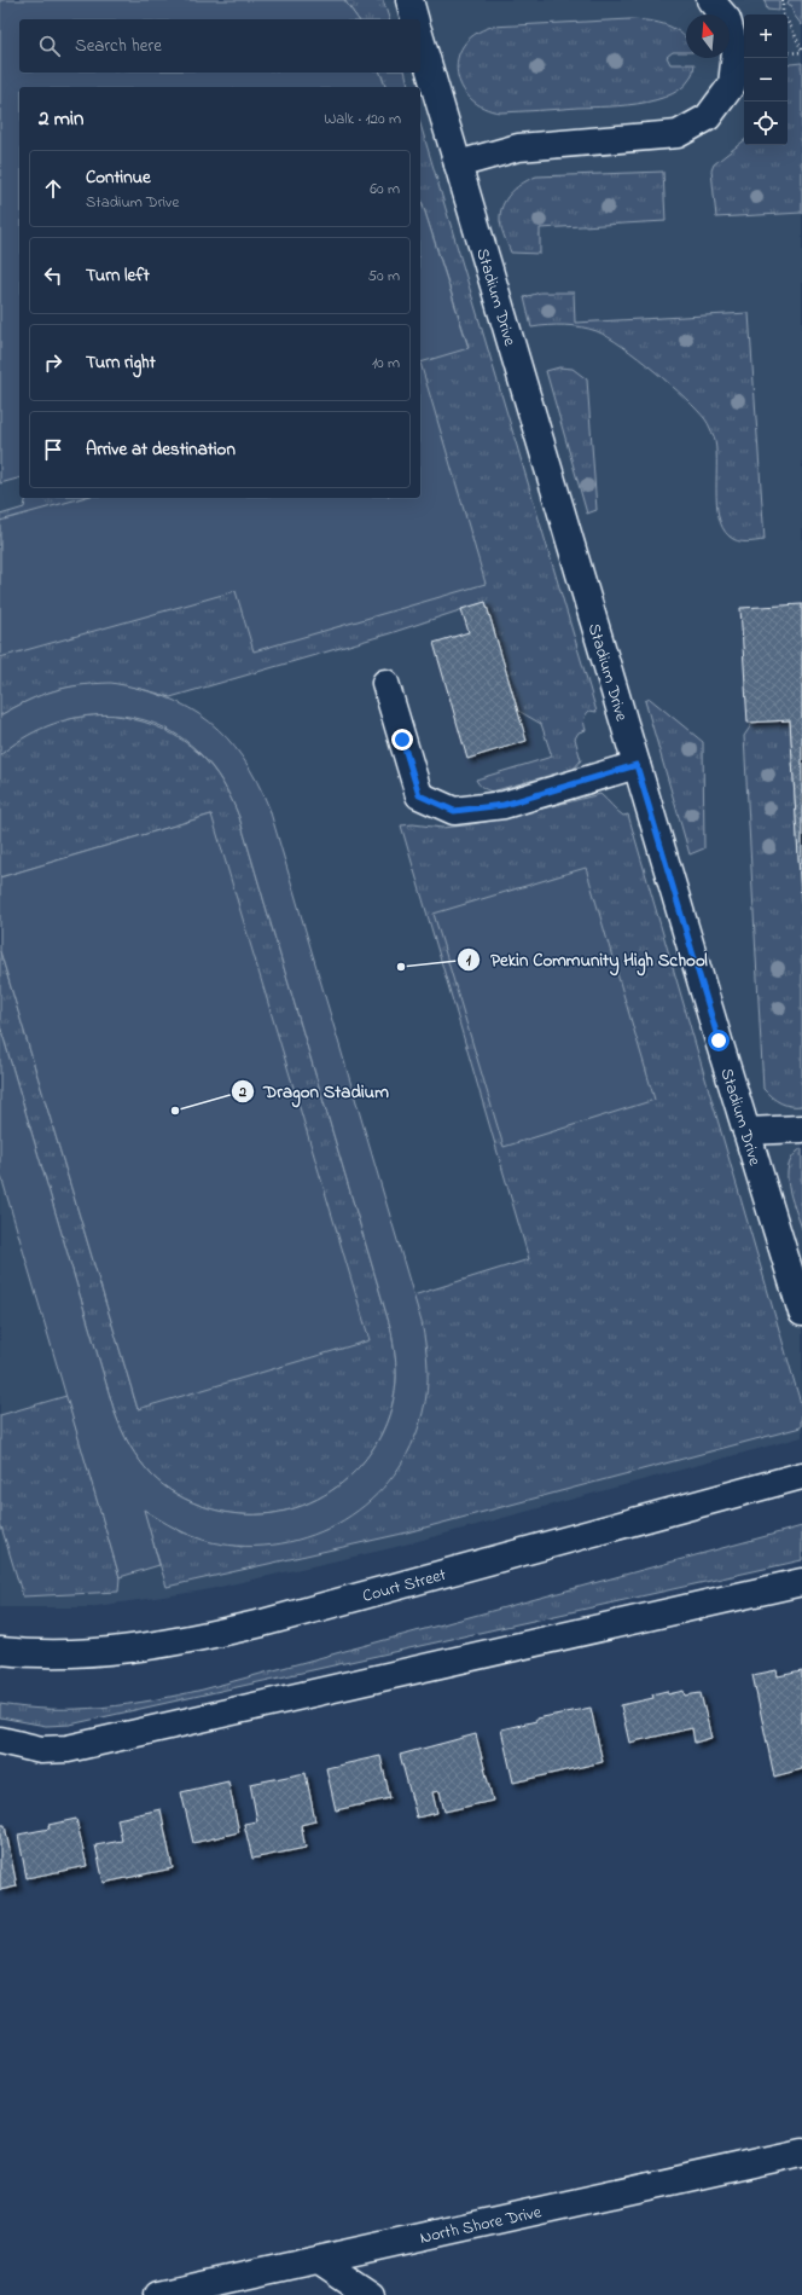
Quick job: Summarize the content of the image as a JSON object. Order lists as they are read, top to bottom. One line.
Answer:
{"streets":{"street":["Stadium Drive","Court Street","North Shore Drive"]},"places":["Pekin Community High School","Dragon Stadium"],"north":"top","page":{"map_buttons":["+","−"],"search":"Search here","heading":["2 min","Walk · 120 m"],"list":[["Continue","Stadium Drive","60 m"],["Turn left","50 m"],["Turn right","10 m"],"Arrive at destination"]}}
